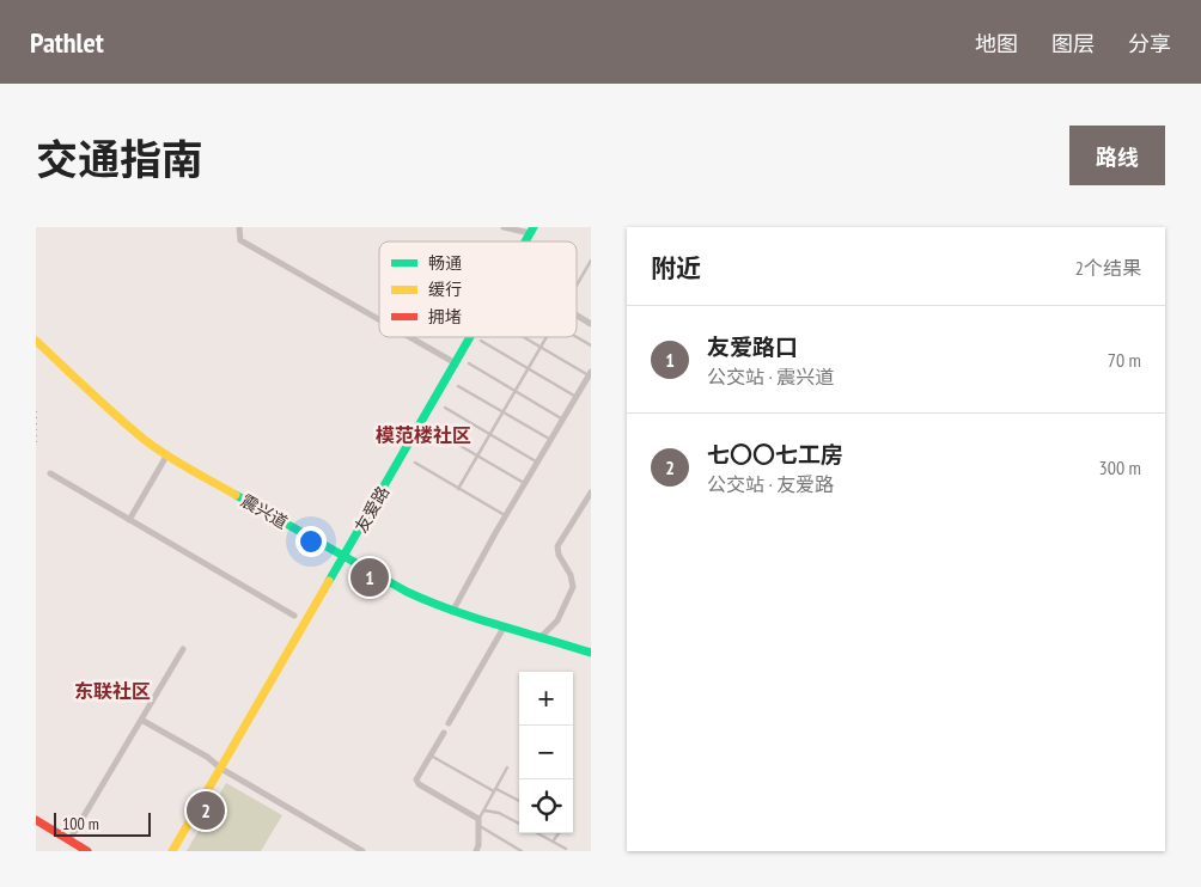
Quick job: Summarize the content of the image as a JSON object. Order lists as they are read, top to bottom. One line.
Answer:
{"streets":{"street":["友爱路","震兴道"]},"crossings":[["友爱路","震兴道"]],"districts":["模范楼社区","东联社区"],"legend":["畅通","缓行","拥堵"],"scale_bar":"100 m","page":{"header":"Pathlet","nav":["地图","图层","分享"],"title":"交通指南","buttons":"路线","heading":["附近","2个结果"],"list":[{"mark":"1","name":"友爱路口","note":"公交站 · 震兴道","value":"70 m"},{"mark":"2","name":"七〇〇七工房","note":"公交站 · 友爱路","value":"300 m"}],"pins":["1","2"],"map_buttons":["+","−"],"scale":"100 m"}}
